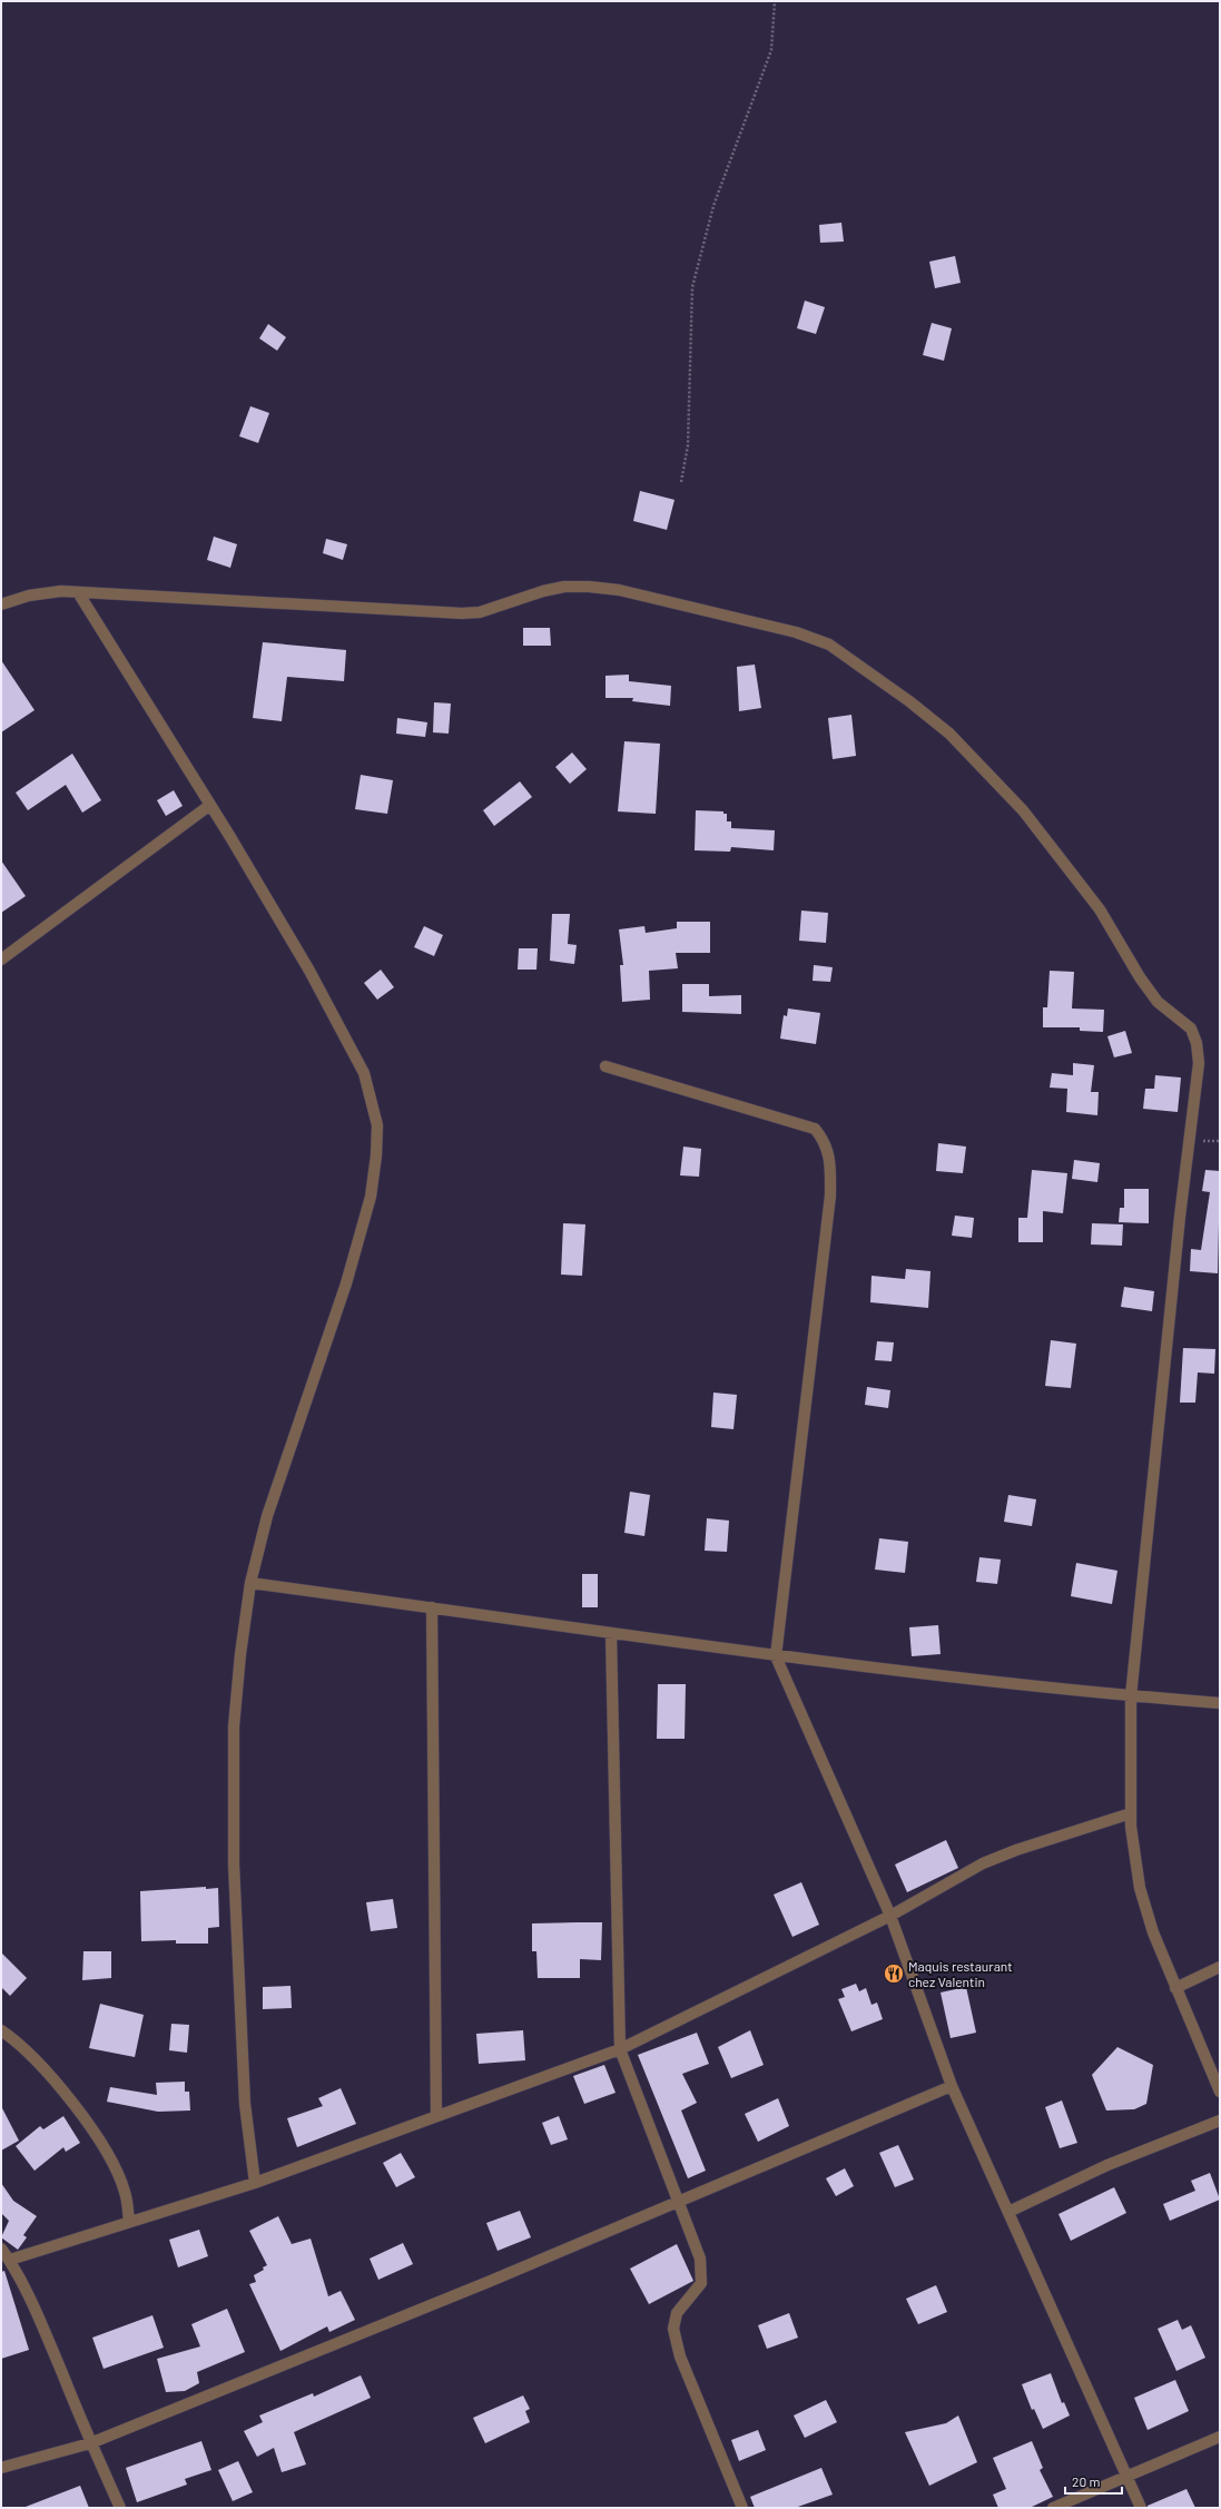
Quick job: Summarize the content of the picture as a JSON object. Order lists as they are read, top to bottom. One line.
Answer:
{"places":{"restaurant":["Maquis restaurant chez Valentin"]},"scale_bar":"20 m"}
